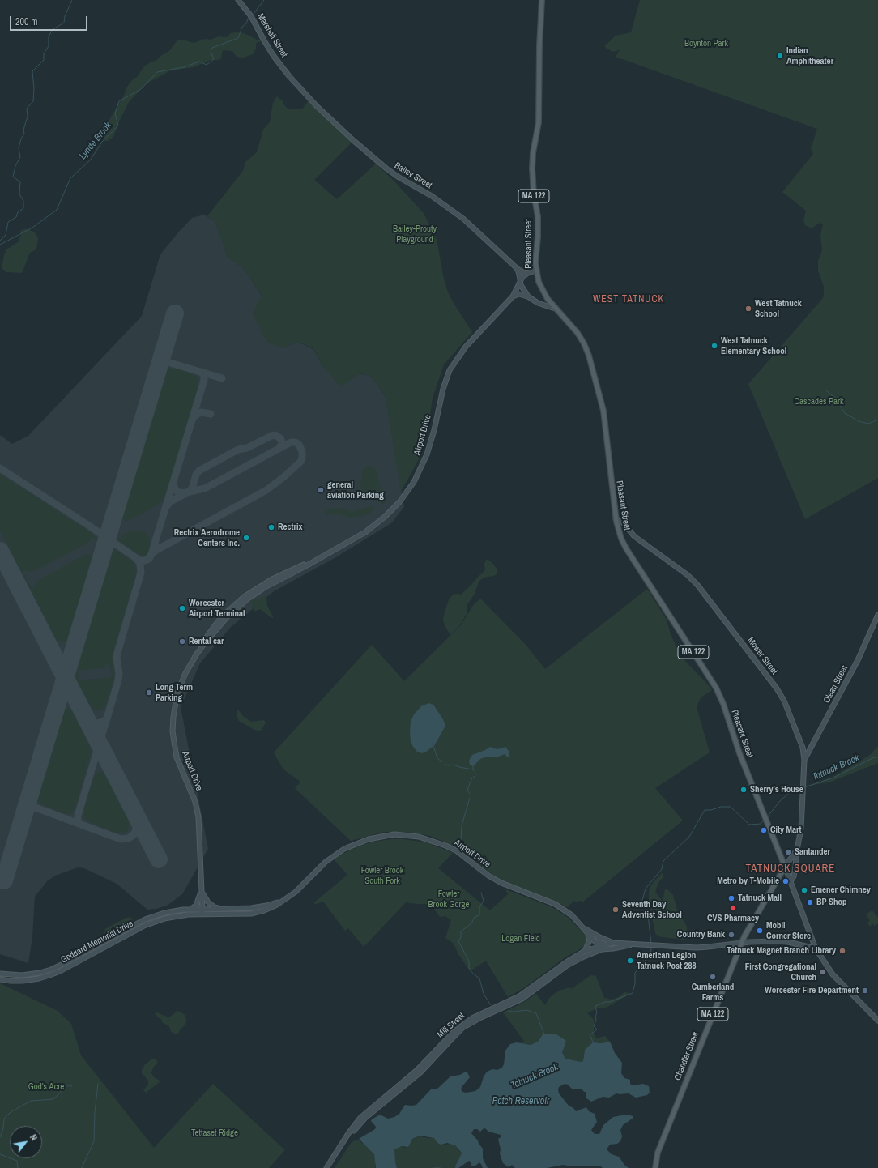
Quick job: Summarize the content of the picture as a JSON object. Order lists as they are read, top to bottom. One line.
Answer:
{"streets":{"main road":["Marshall Street","Bailey Street","MA 122","Pleasant Street","Airport Drive","Mower Street","Olean Street","Goddard Memorial Drive","Mill Street","Chandler Street"]},"crossings":[["Marshall Street","Bailey Street"],["Bailey Street","Airport Drive"],["Pleasant Street","Mower Street"],["Pleasant Street","Mill Street"],["Pleasant Street","Chandler Street"],["Airport Drive","Goddard Memorial Drive"],["Airport Drive","Mill Street"],["Mower Street","Olean Street"],["Mower Street","Chandler Street"],["Mill Street","Chandler Street"]],"districts":["WEST TATNUCK","TATNUCK SQUARE"],"water":["Lynde Brook","Tatnuck Brook","Patch Reservoir"],"parks":["Boynton Park","Bailey-Prouty Playground","Cascades Park","Fowler Brook South Fork","Fowler Brook Gorge","Logan Field","God's Acre","Tettaset Ridge"],"places":["Indian Amphitheater","West Tatnuck School","West Tatnuck Elementary School","general aviation Parking","Rectrix","Rectrix Aerodrome Centers Inc.","Worcester Airport Terminal","Rental car","Long Term Parking","Sherry's House","City Mart","Santander","Metro by T-Mobile","Emener Chimney","Tatnuck Mall","BP Shop","CVS Pharmacy","Seventh Day Adventist School","Mobil Corner Store","Country Bank","Tatnuck Magnet Branch Library","American Legion Tatnuck Post 288","First Congregational Church","Cumberland Farms","Worcester Fire Department"],"scale_bar":"200 m","north":"top right"}
